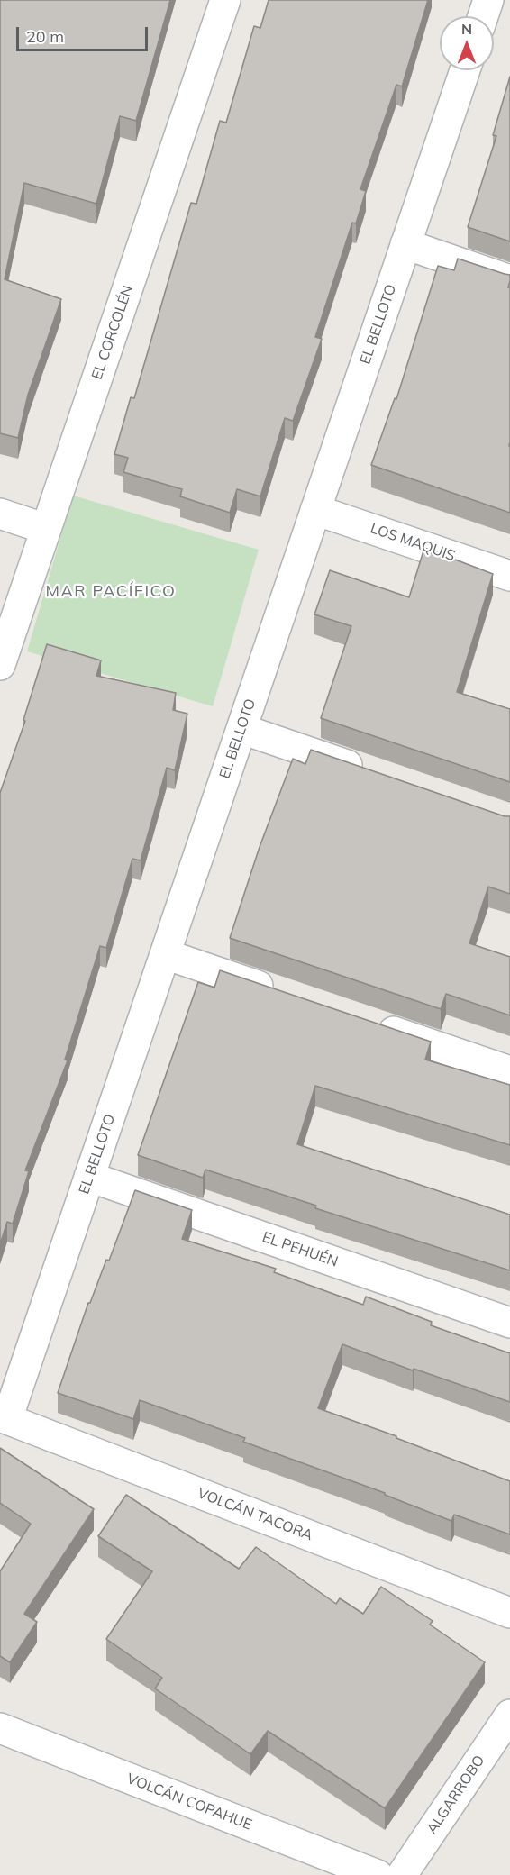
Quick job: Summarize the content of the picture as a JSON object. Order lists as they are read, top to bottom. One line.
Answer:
{"streets":{"street":["EL BELLOTO","EL CORCOLÉN","LOS MAQUIS","EL PEHUÉN","VOLCÁN TACORA","ALGARROBO","VOLCÁN COPAHUE"]},"crossings":[["EL BELLOTO","LOS MAQUIS"],["EL BELLOTO","EL PEHUÉN"],["EL BELLOTO","VOLCÁN TACORA"]],"districts":["MAR PACÍFICO"],"scale_bar":"20 m","north":"top"}
